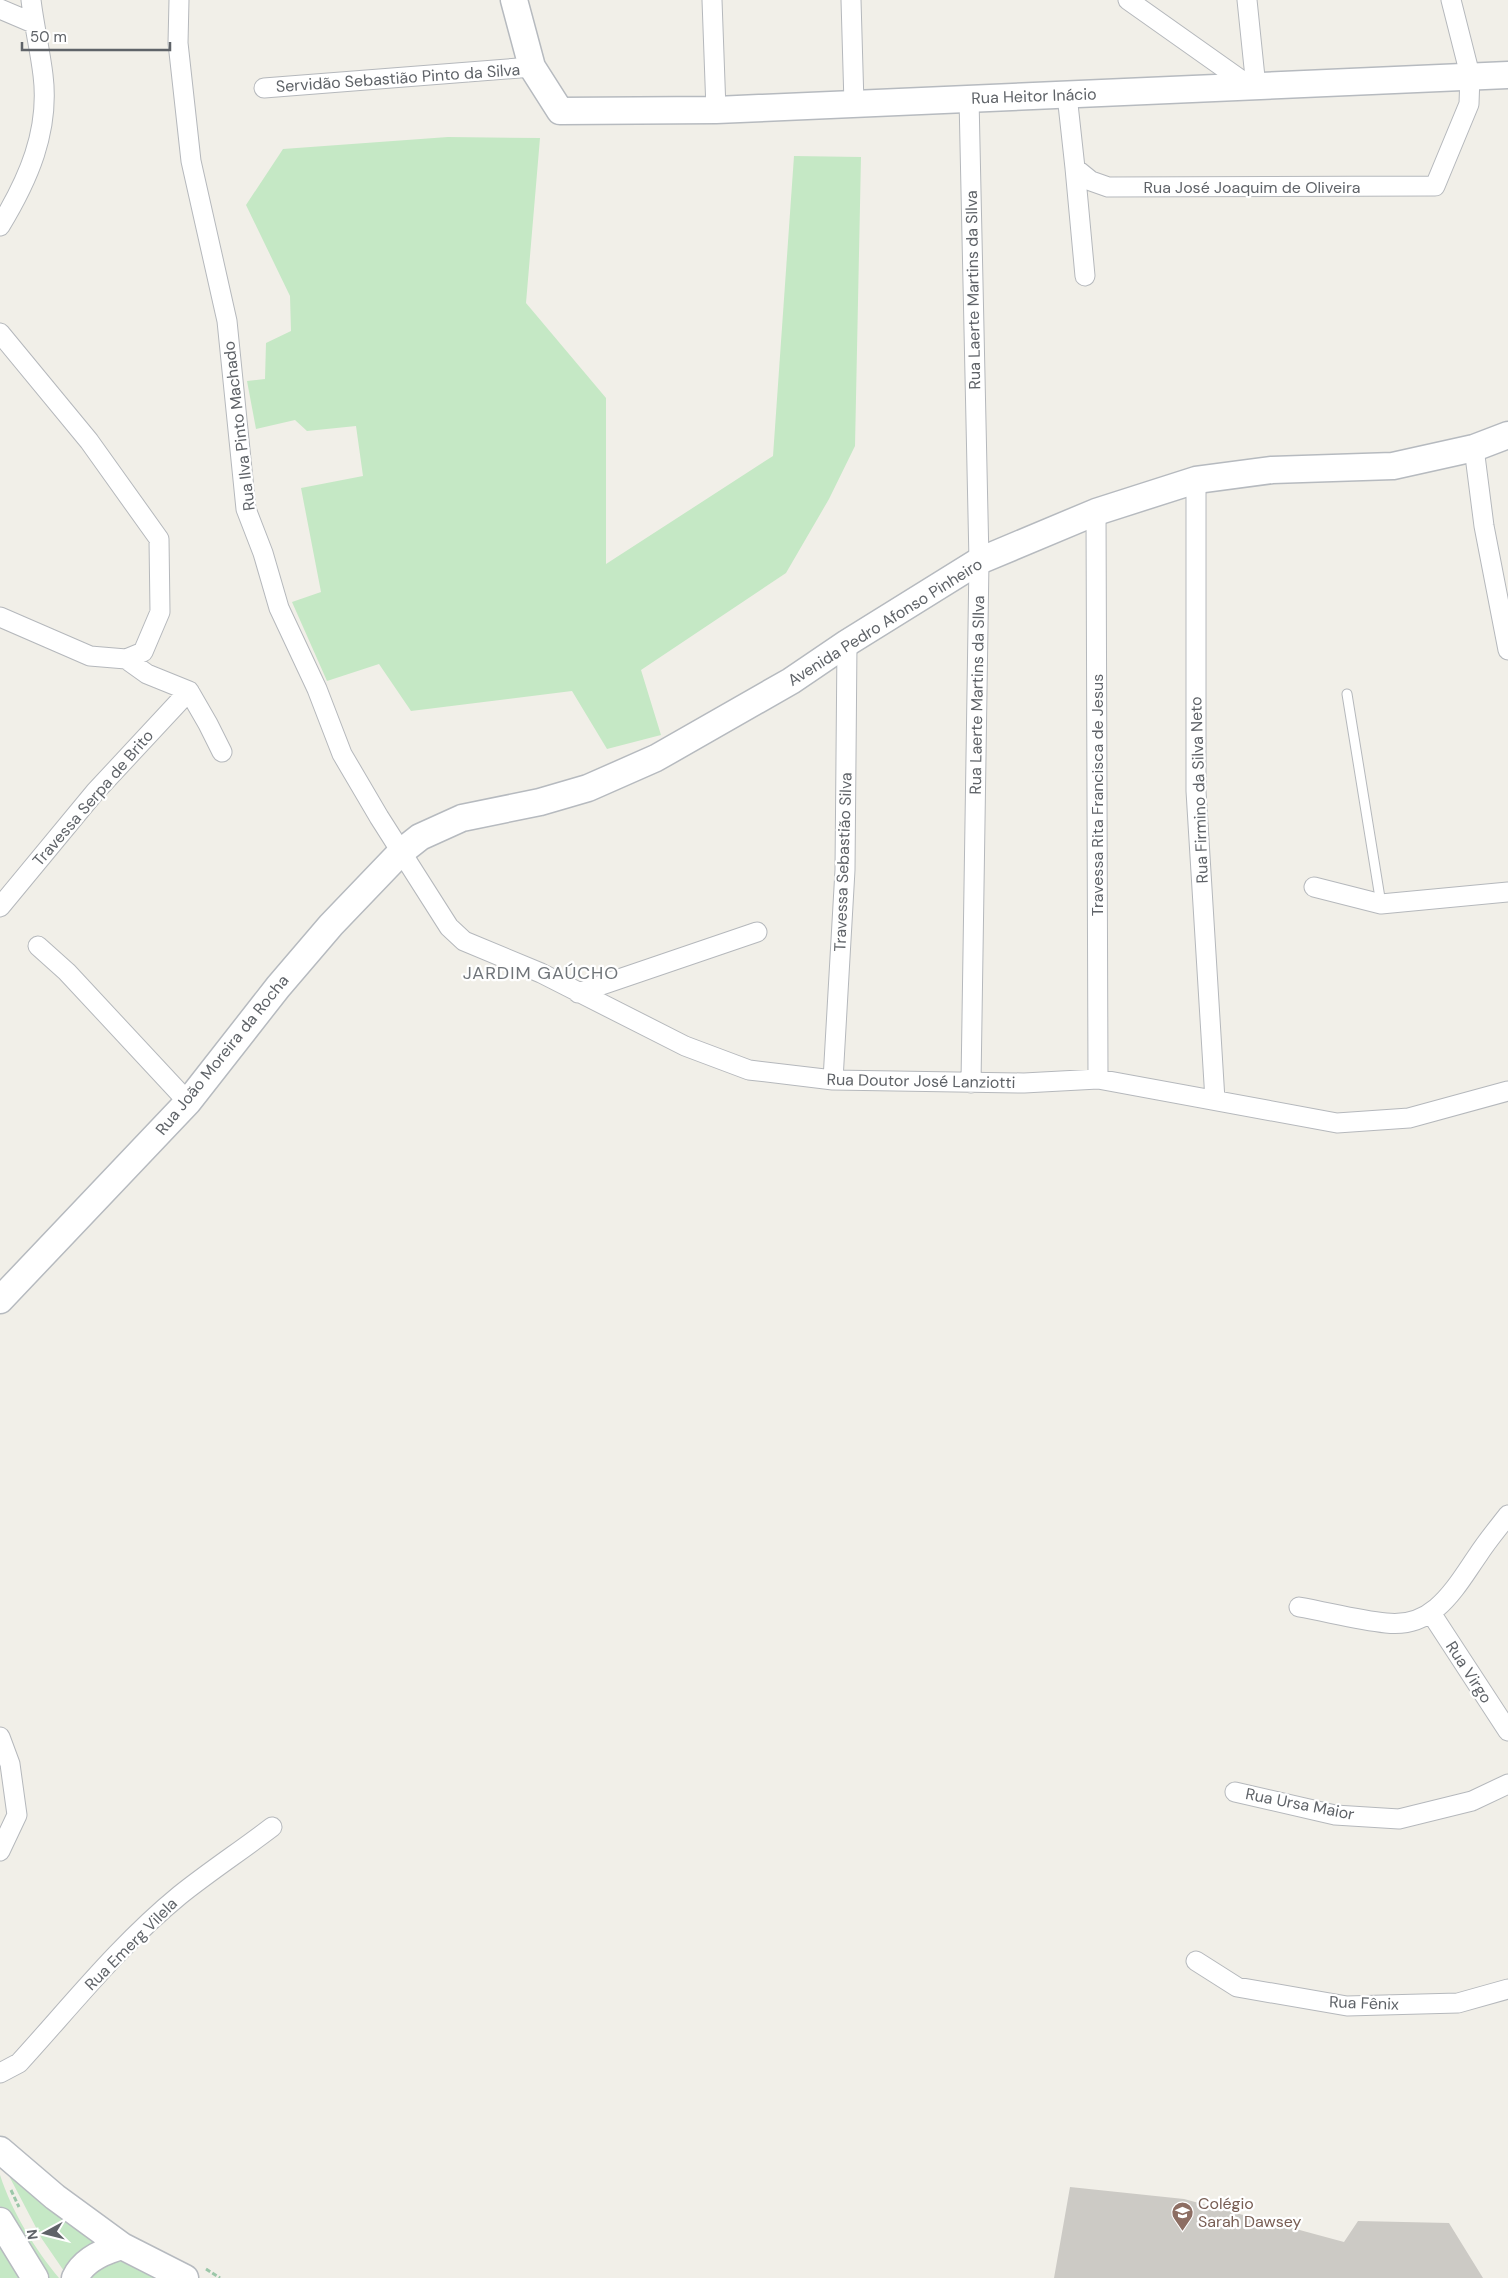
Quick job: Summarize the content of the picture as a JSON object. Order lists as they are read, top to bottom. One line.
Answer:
{"streets":{"street":["Servidão Sebastião Pinto da Silva","Rua Heitor Inácio","Rua José Joaquim de Oliveira","Rua Laerte Martins da SIlva","Rua Ilva Pinto Machado","Avenida Pedro Afonso Pinheiro","Rua Firmino da Silva Neto","Travessa Rita Francisca de Jesus","Travessa Serpa de Brito","Travessa Sebastião Silva","Rua João Moreira da Rocha","Rua Doutor José Lanziotti","Rua Virgo","Rua Ursa Maior","Rua Emerg Vilela","Rua Fênix"]},"crossings":[["Servidão Sebastião Pinto da Silva","Rua Heitor Inácio"],["Rua Heitor Inácio","Rua José Joaquim de Oliveira"],["Rua Heitor Inácio","Rua Laerte Martins da SIlva"],["Rua Laerte Martins da SIlva","Avenida Pedro Afonso Pinheiro"],["Rua Laerte Martins da SIlva","Rua Doutor José Lanziotti"],["Rua Ilva Pinto Machado","Avenida Pedro Afonso Pinheiro"],["Rua Ilva Pinto Machado","Rua João Moreira da Rocha"],["Rua Ilva Pinto Machado","Rua Doutor José Lanziotti"],["Avenida Pedro Afonso Pinheiro","Rua Firmino da Silva Neto"],["Avenida Pedro Afonso Pinheiro","Travessa Rita Francisca de Jesus"],["Avenida Pedro Afonso Pinheiro","Travessa Sebastião Silva"],["Avenida Pedro Afonso Pinheiro","Rua João Moreira da Rocha"],["Avenida Pedro Afonso Pinheiro","Rua Doutor José Lanziotti"],["Rua Firmino da Silva Neto","Rua Doutor José Lanziotti"],["Travessa Rita Francisca de Jesus","Rua Doutor José Lanziotti"],["Travessa Sebastião Silva","Rua Doutor José Lanziotti"],["Rua João Moreira da Rocha","Rua Doutor José Lanziotti"]],"districts":["JARDIM GAÚCHO"],"places":{"school or university":["Colégio Sarah Dawsey"]},"scale_bar":"50 m","north":"left"}
